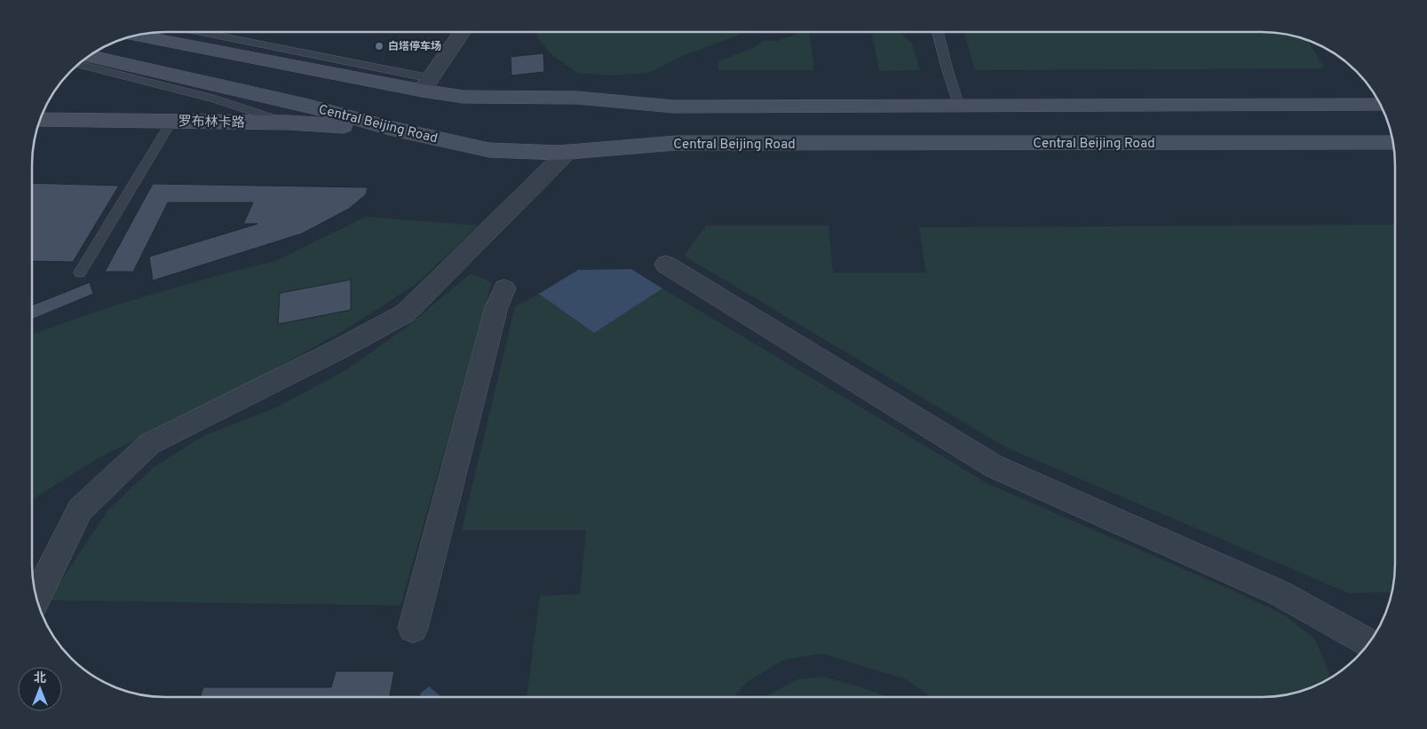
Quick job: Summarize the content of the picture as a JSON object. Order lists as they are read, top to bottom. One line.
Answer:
{"streets":{"main road":["罗布林卡路","Central Beijing Road"]},"crossings":[["罗布林卡路","Central Beijing Road"]],"places":["白塔停车场"],"north":"top"}
